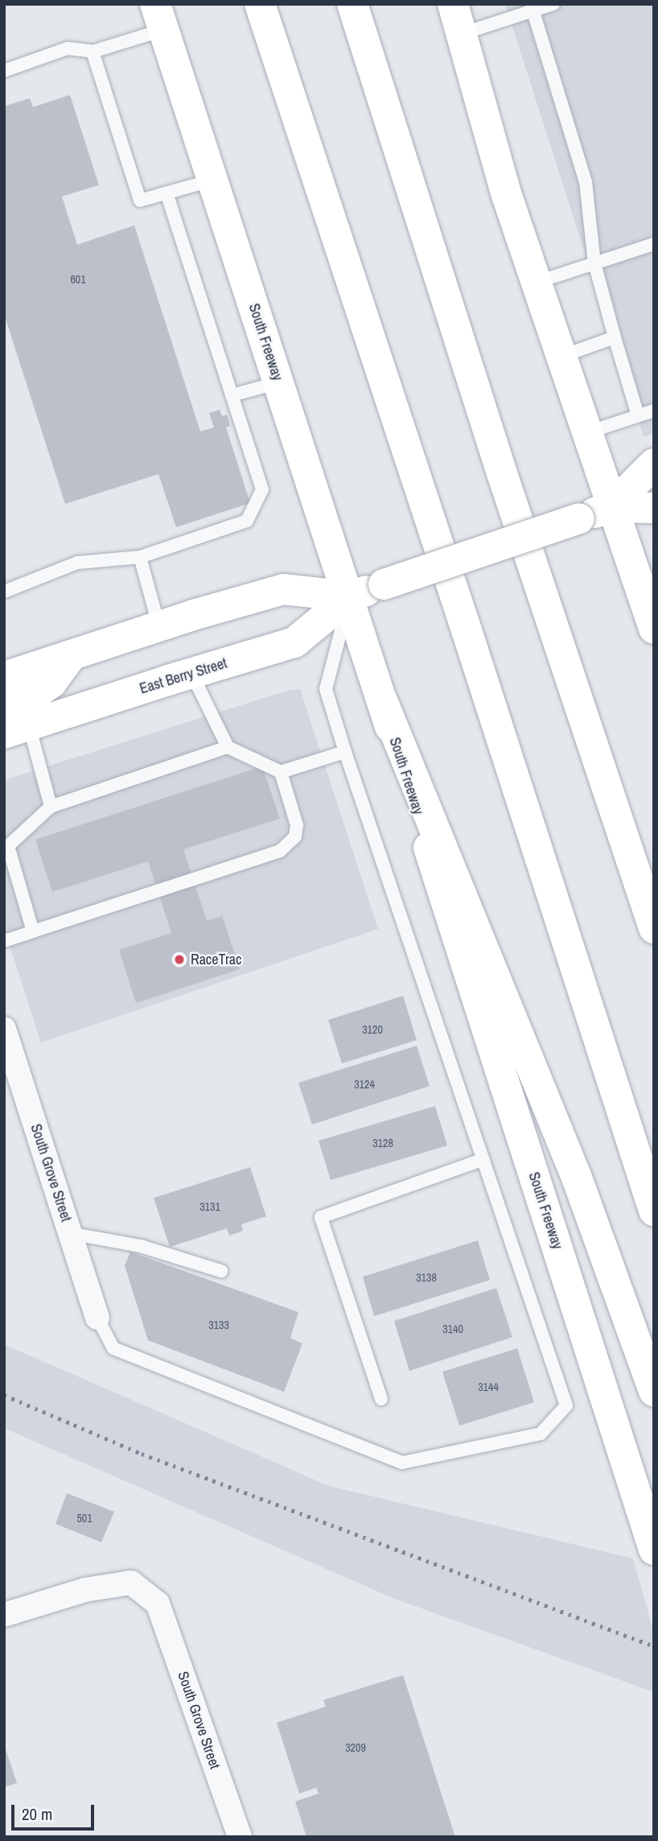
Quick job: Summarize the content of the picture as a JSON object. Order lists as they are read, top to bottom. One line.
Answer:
{"streets":{"main road":["South Freeway","East Berry Street"],"street":["South Grove Street"]},"crossings":[["South Freeway","East Berry Street"]],"places":["RaceTrac"],"house_numbers":["601","3120","3124","3128","3131","3138","3133","3140","3144","501","3209"],"scale_bar":"20 m"}
